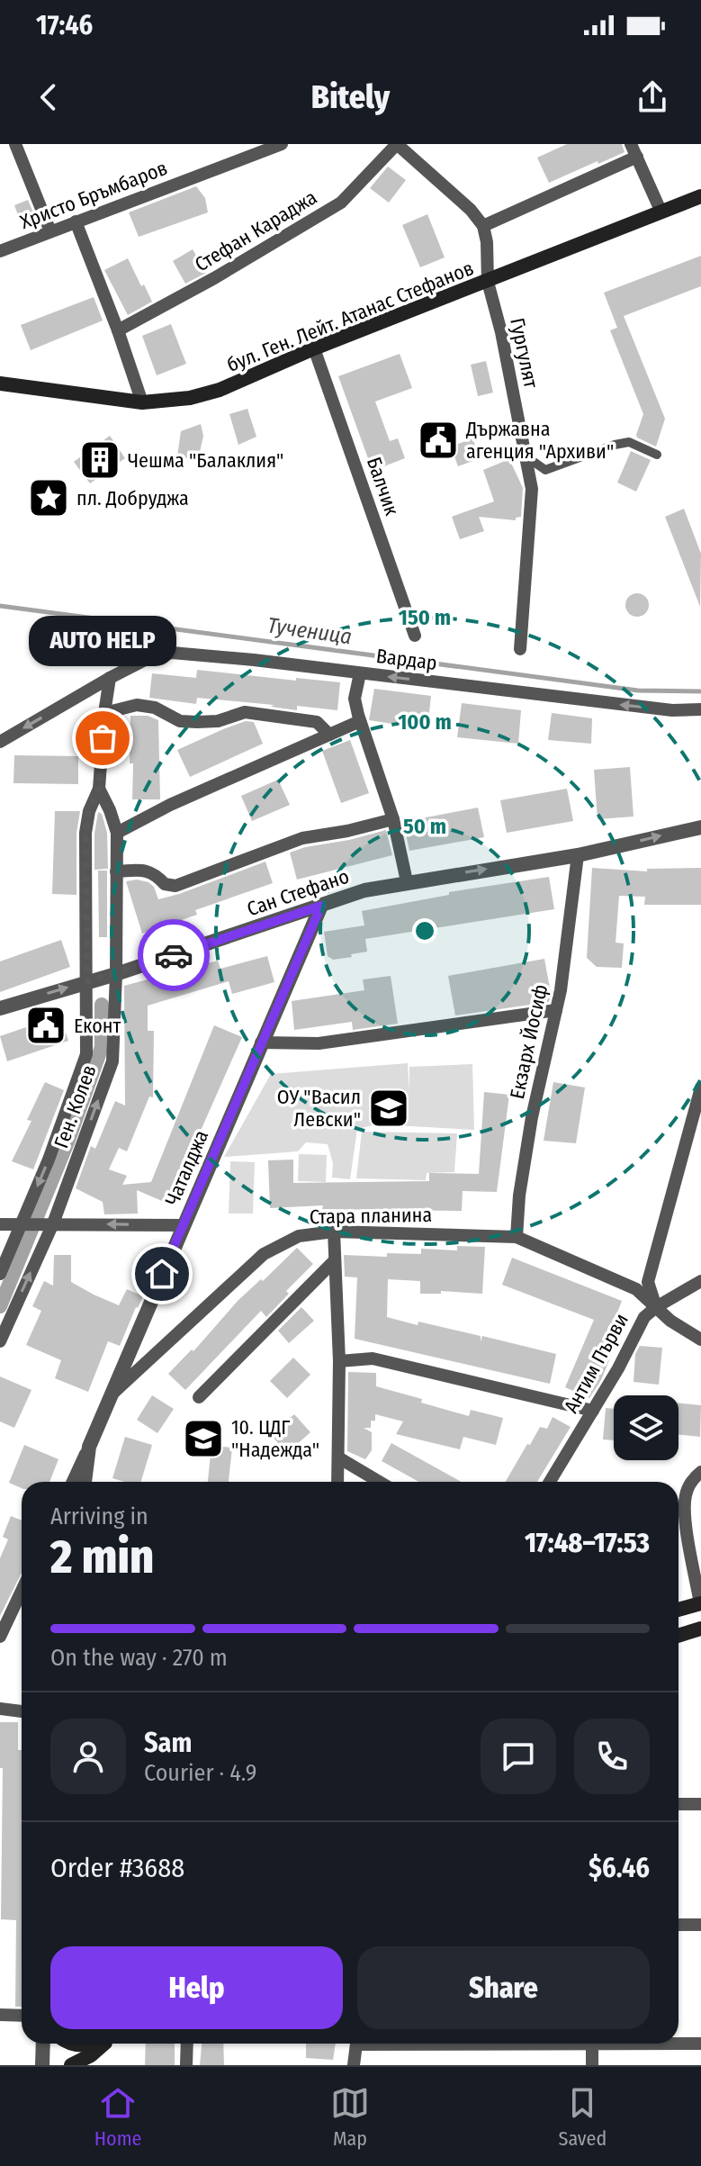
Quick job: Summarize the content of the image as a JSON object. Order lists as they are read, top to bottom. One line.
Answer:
{"streets":{"main road":["бул. Ген. Лейт. Атанас Стефанов"],"street":["Христо Бръмбаров","Стефан Караджа","Гургулят","Балчик","Вардар","Сан Стефано","Екзарх Йосиф","Ген. Колев","Чаталджа","Стара планина","Антим Първи"]},"crossings":[["бул. Ген. Лейт. Атанас Стефанов","Гургулят"],["бул. Ген. Лейт. Атанас Стефанов","Балчик"],["Вардар","Ген. Колев"],["Сан Стефано","Екзарх Йосиф"],["Сан Стефано","Ген. Колев"],["Сан Стефано","Чаталджа"],["Екзарх Йосиф","Стара планина"],["Чаталджа","Стара планина"],["Стара планина","Антим Първи"]],"one_way":["Вардар","Сан Стефано"],"water":["Тученица"],"places":{"public building":["Държавна агенция \"Архиви\"","Еконт"],"building":["Чешма \"Балаклия\""],"place":["пл. Добруджа"],"other":["AUTO HELP"],"school or university":["ОУ \"Васил Левски\"","10. ЦДГ \"Надежда\""]},"page":{"status":"17:46","header":"Bitely","bubble":"AUTO HELP","heading":["2 min","Arriving in","17:48–17:53"],"panel":["Sam","Courier · 4.9","Order #3688","$6.46"],"bar":"On the way · 270 m","buttons":["Help","Share"],"tabs":["Home","Map","Saved"]},"rings":["150 m","100 m","50 m"]}
